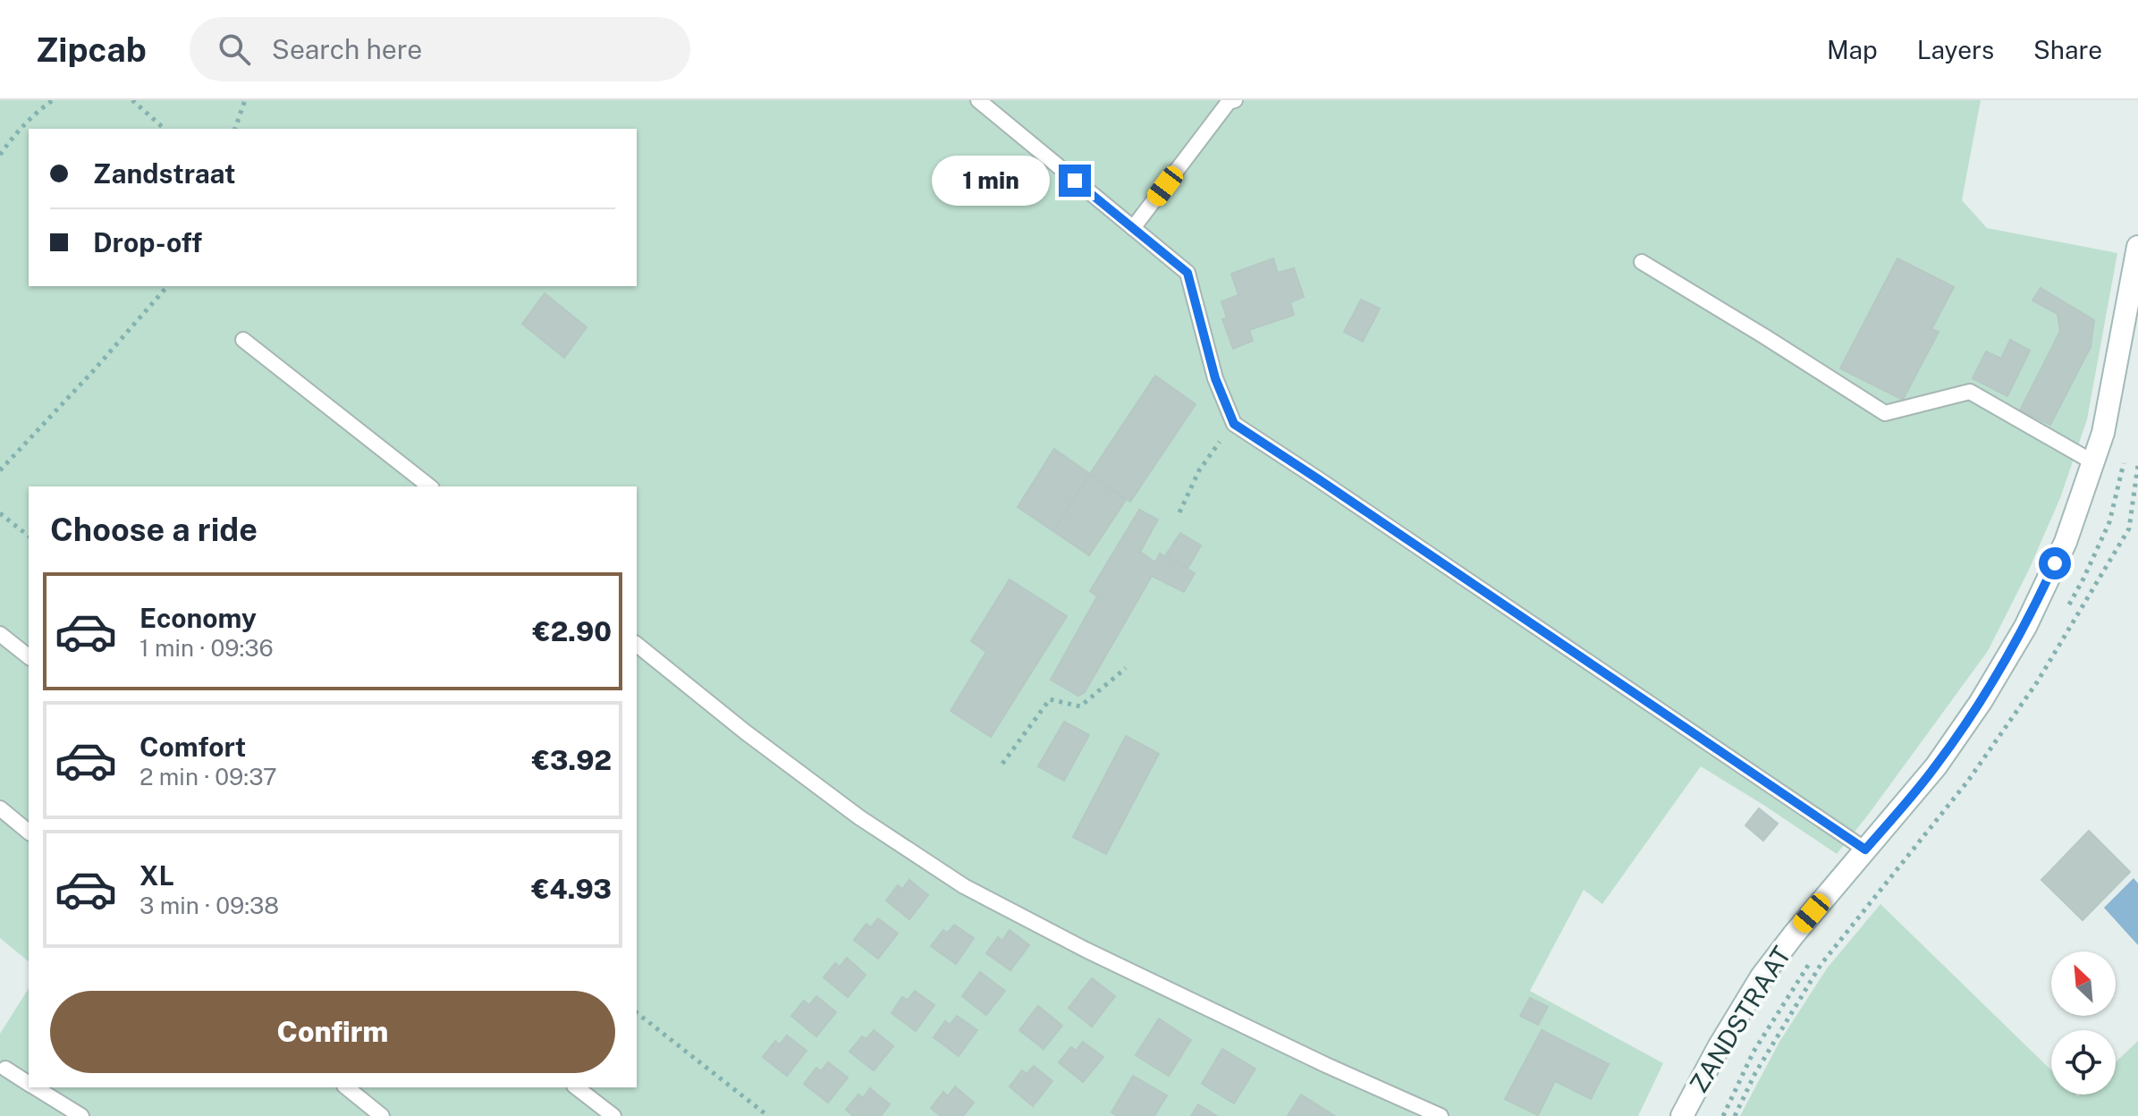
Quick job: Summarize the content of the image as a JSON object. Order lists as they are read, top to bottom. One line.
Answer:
{"streets":{"street":["ZANDSTRAAT"]},"north":"top left","page":{"header":"Zipcab","search":"Search here","nav":["Map","Layers","Share"],"banner":["Zandstraat","Drop-off"],"bubble":"1 min","heading":"Choose a ride","list":[{"name":"Economy","note":"1 min · 09:36","value":"€2.90"},{"name":"Comfort","note":"2 min · 09:37","value":"€3.92"},{"name":"XL","note":"3 min · 09:38","value":"€4.93"}],"buttons":"Confirm"}}
